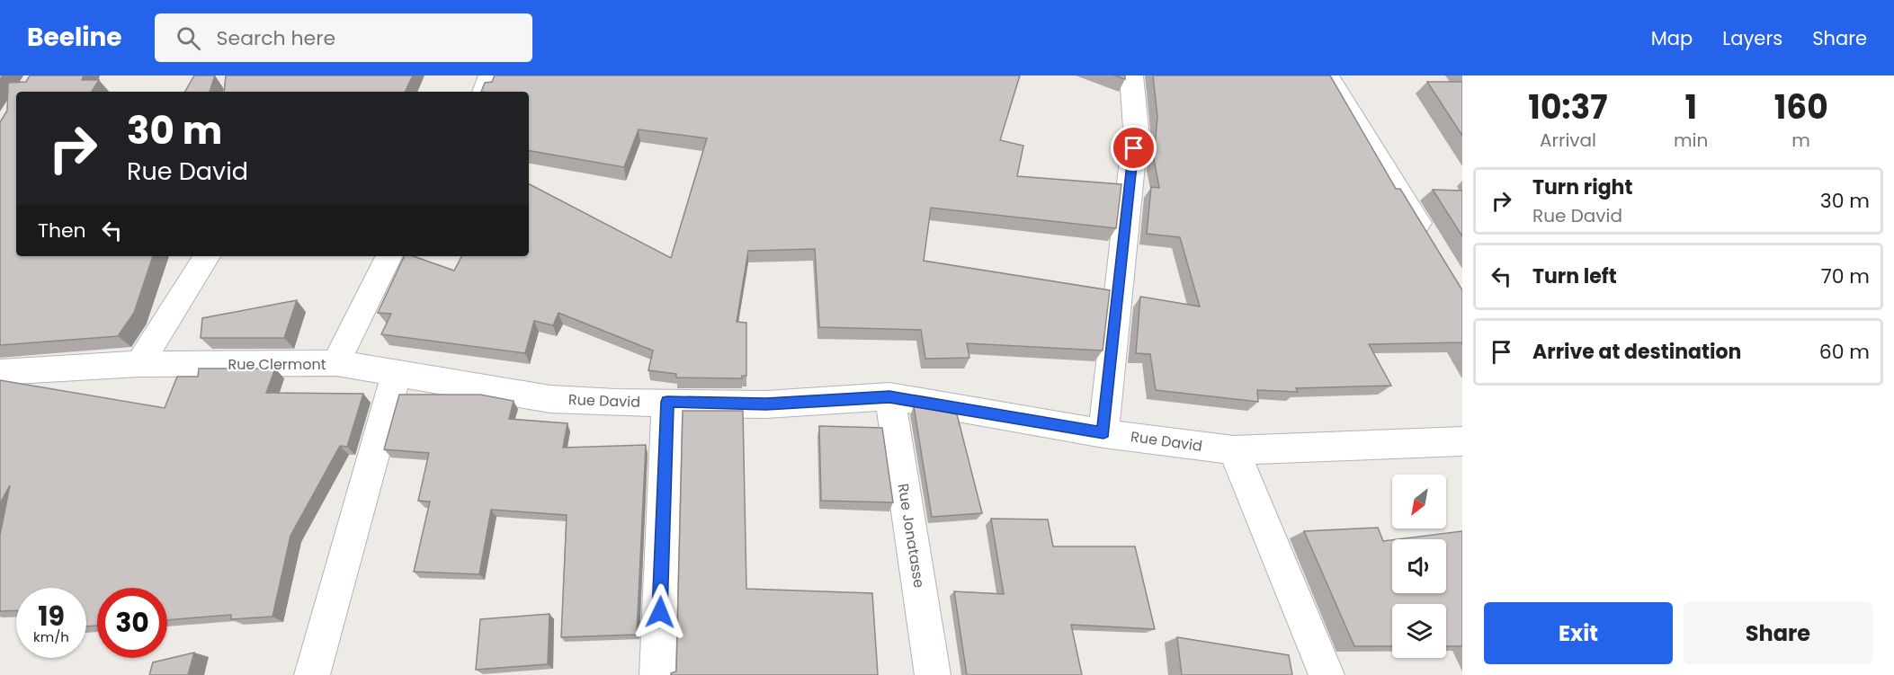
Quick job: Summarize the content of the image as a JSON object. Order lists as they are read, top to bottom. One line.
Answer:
{"streets":{"street":["Rue Clermont","Rue David","Rue Jonatasse"]},"crossings":[["Rue Clermont","Rue David"],["Rue David","Rue Jonatasse"]],"north":"bottom left","page":{"header":"Beeline","search":"Search here","nav":["Map","Layers","Share"],"eta":["10:37","Arrival","1","min","160","m"],"turn":["30 m","Rue David"],"list":[{"name":"Turn right","note":"Rue David","value":"30 m"},{"name":"Turn left","value":"70 m"},{"name":"Arrive at destination","value":"60 m"}],"then":"Then","speed":"19 km/h","limit":"30","buttons":["Exit","Share"]}}
